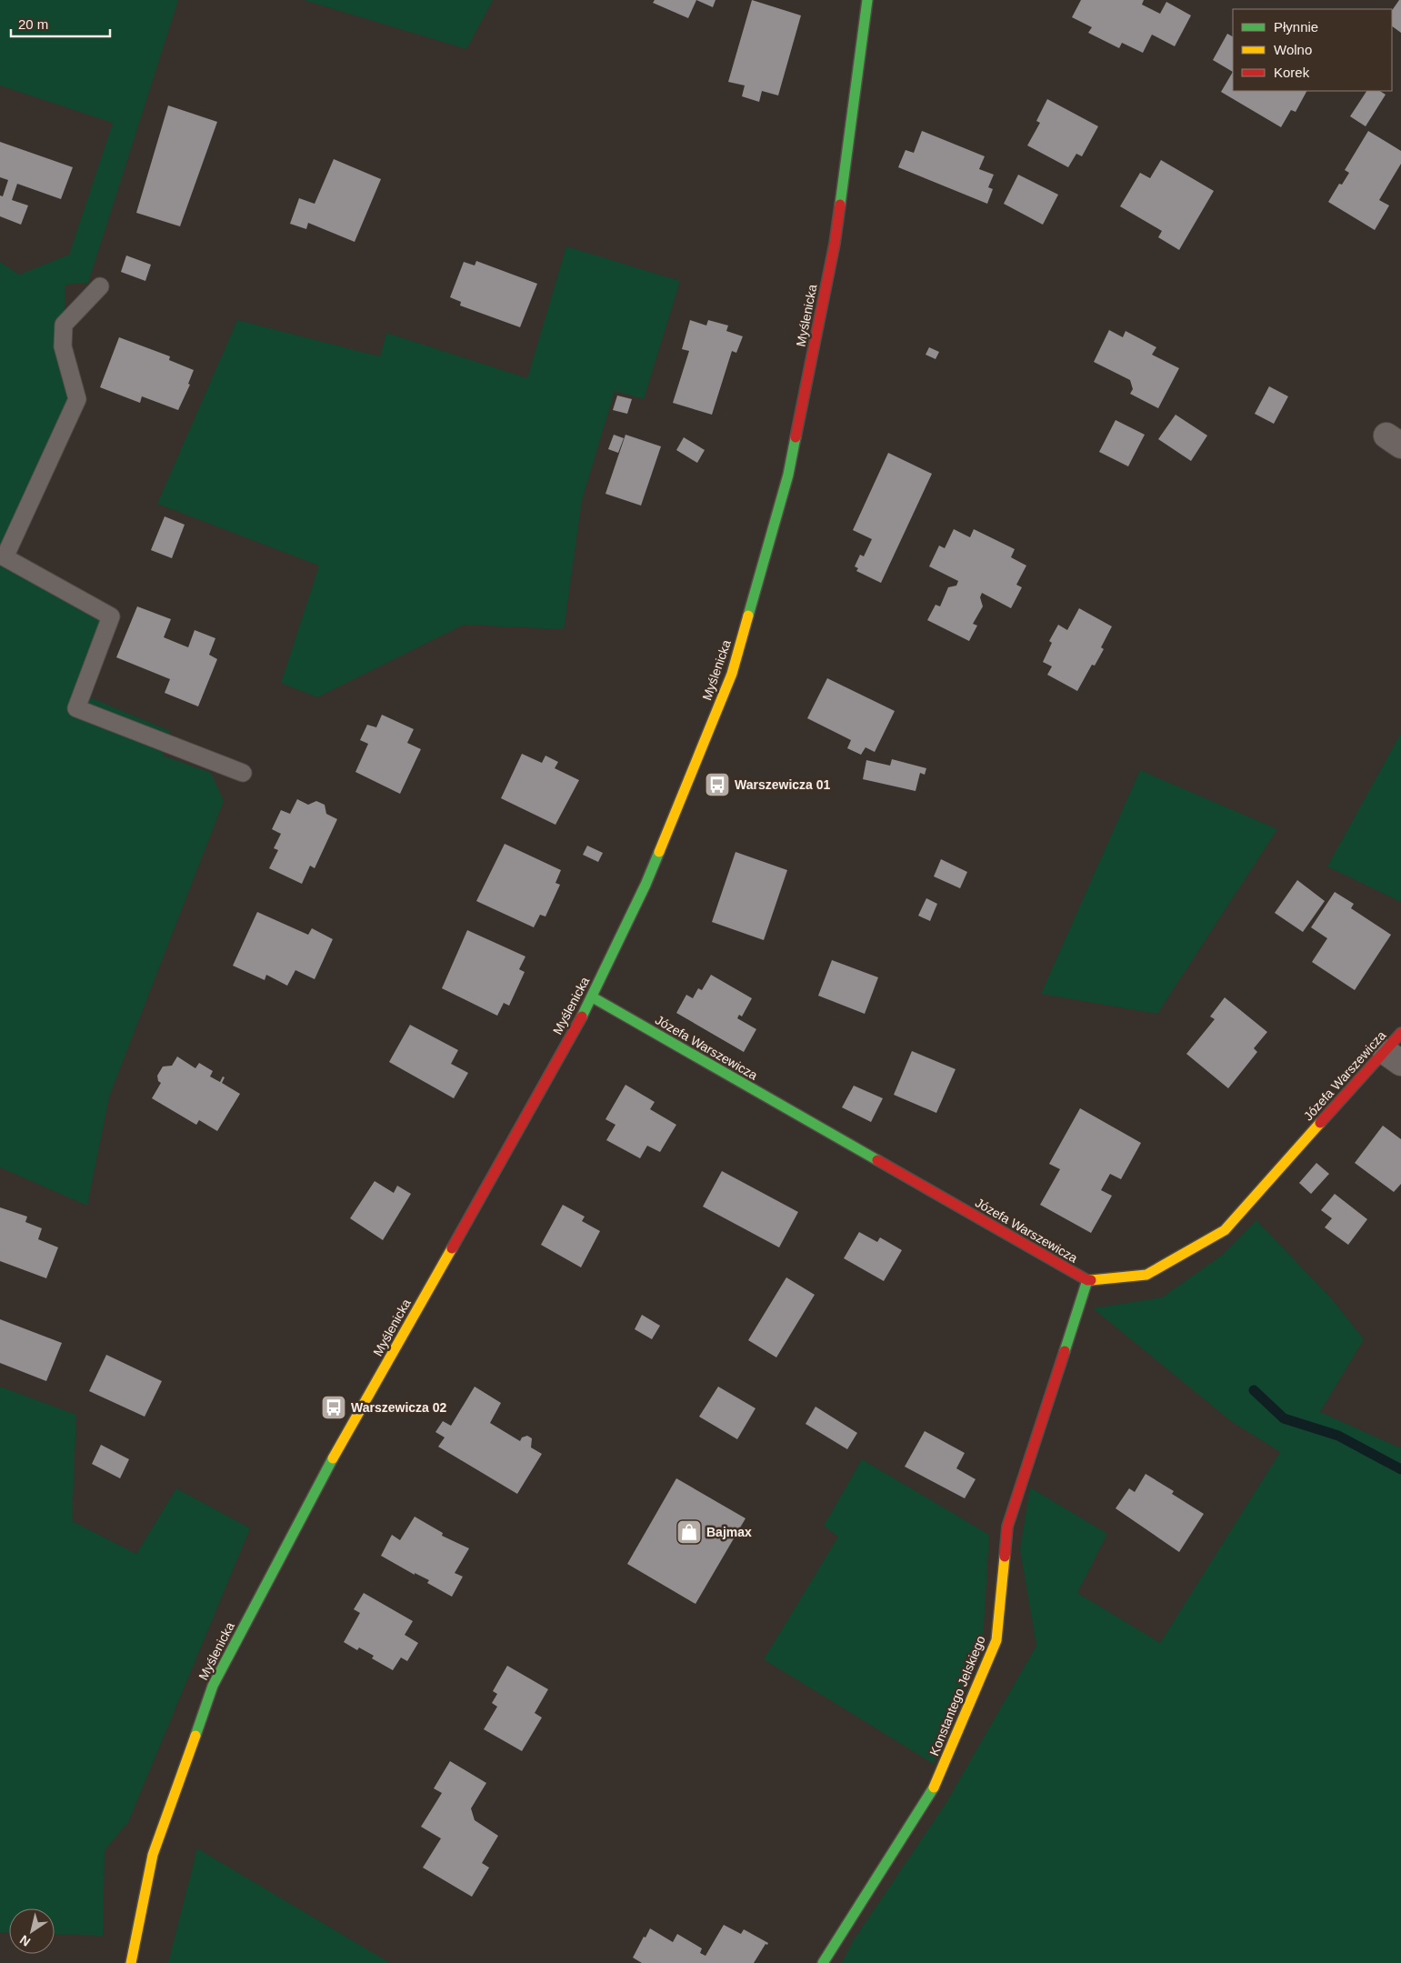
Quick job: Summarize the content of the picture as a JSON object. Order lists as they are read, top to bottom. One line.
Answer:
{"streets":{"street":["Myślenicka","Józefa Warszewicza","Konstantego Jelskiego"]},"crossings":[["Myślenicka","Józefa Warszewicza"],["Józefa Warszewicza","Konstantego Jelskiego"]],"places":{"bus stop":["Warszewicza 01","Warszewicza 02"],"shop":["Bajmax"]},"legend":["Płynnie","Wolno","Korek"],"scale_bar":"20 m","north":"bottom left"}
